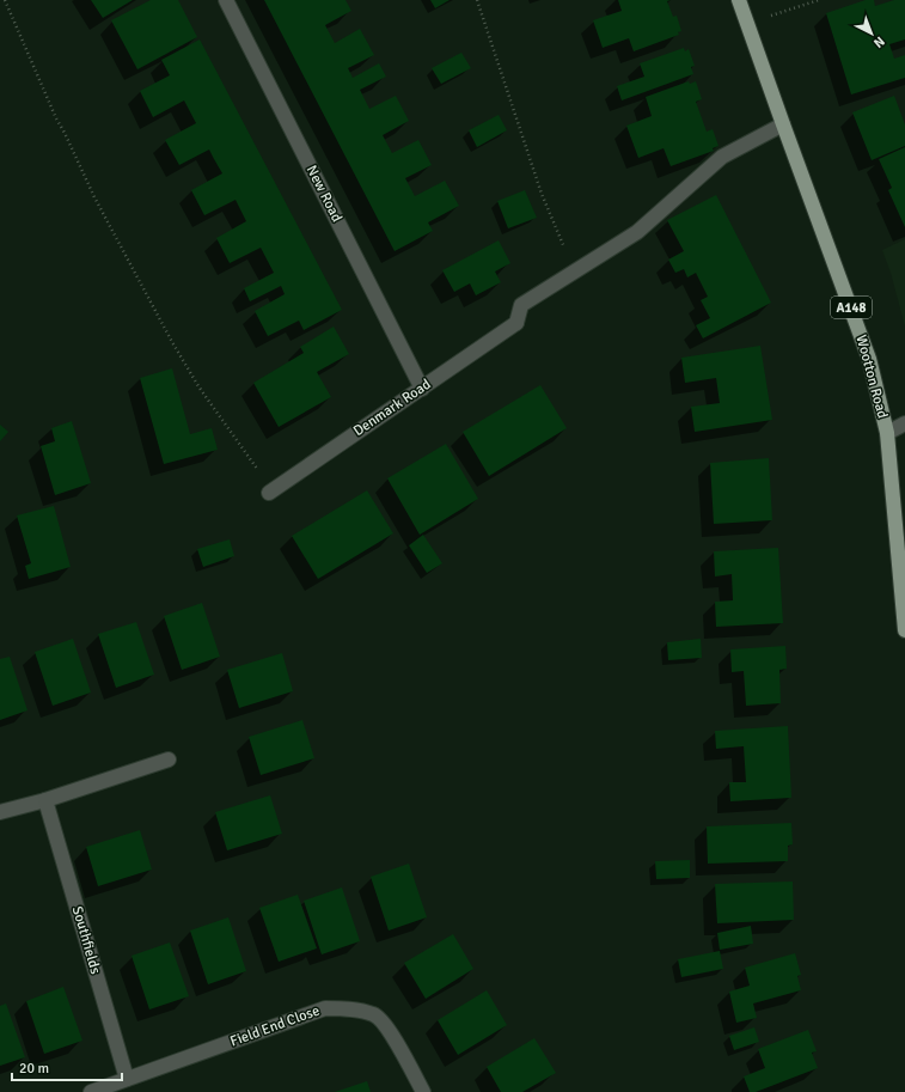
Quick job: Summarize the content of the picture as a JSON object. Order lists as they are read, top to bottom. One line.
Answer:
{"streets":{"main road":["A148","Wootton Road"],"street":["New Road","Denmark Road","Southfields","Field End Close"]},"crossings":[["New Road","Denmark Road"],["Southfields","Field End Close"]],"scale_bar":"20 m","north":"bottom right"}
